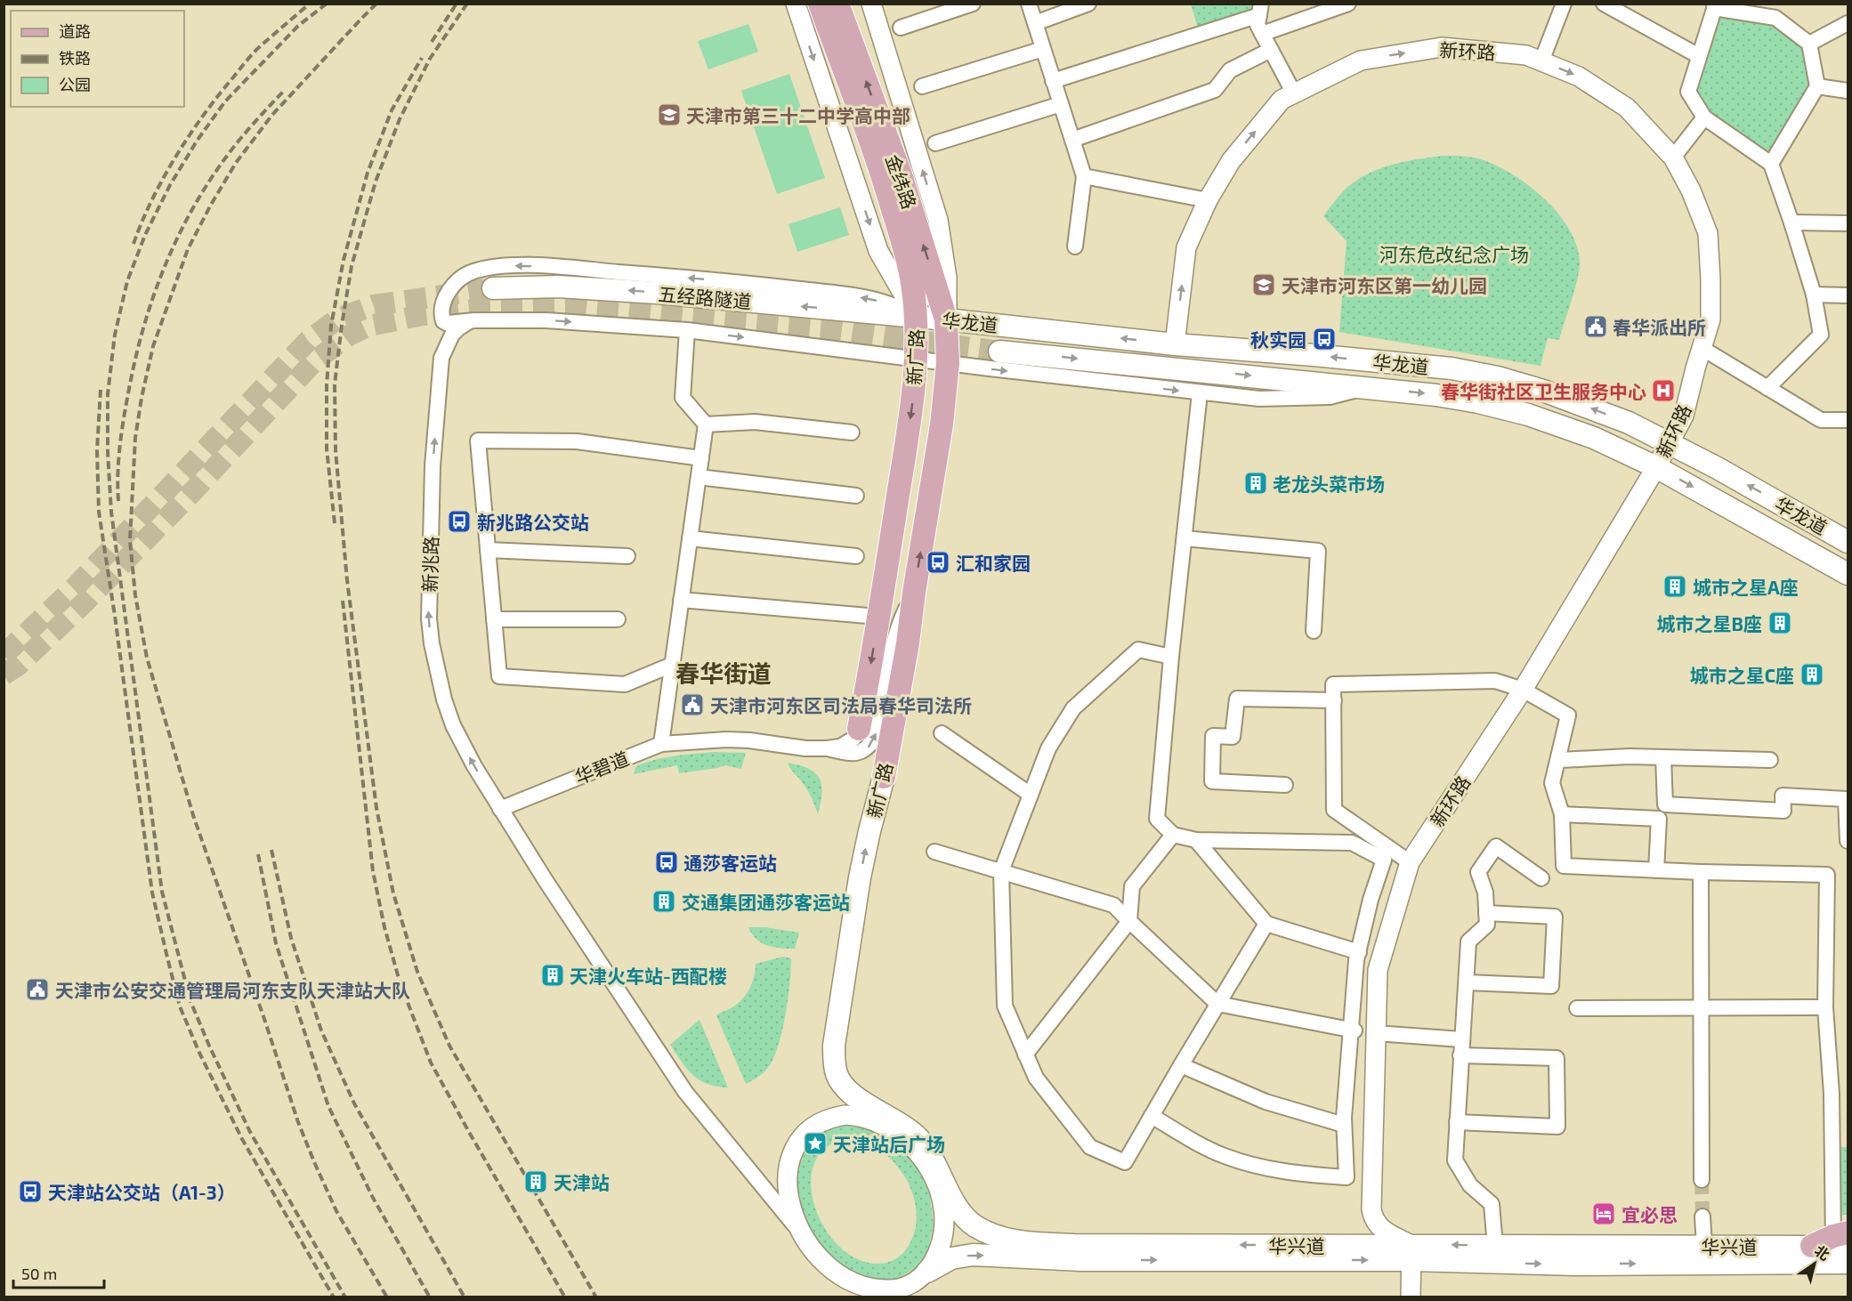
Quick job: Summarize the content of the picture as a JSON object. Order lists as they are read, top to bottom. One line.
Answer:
{"streets":{"main road":["金纬路","五经路隧道","华龙道","新广路","华兴道"],"street":["新环路","新兆路","华碧道"]},"crossings":[["新环路","华龙道"],["新环路","华兴道"],["金纬路","五经路隧道"],["金纬路","华龙道"],["金纬路","新广路"],["五经路隧道","华龙道"],["五经路隧道","新广路"],["华龙道","新广路"],["新广路","华兴道"],["新兆路","华碧道"],["新兆路","华兴道"]],"one_way":["五经路隧道","新兆路"],"districts":["春华街道"],"parks":["河东危改纪念广场"],"places":{"school or university":["天津市第三十二中学高中部","天津市河东区第一幼儿园"],"public building":["春华派出所","天津市河东区司法局春华司法所","天津市公安交通管理局河东支队天津站大队"],"bus stop":["秋实园","新兆路公交站","汇和家园","通莎客运站","天津站公交站（A1-3）"],"hospital":["春华街社区卫生服务中心"],"building":["老龙头菜市场","城市之星A座","城市之星B座","城市之星C座","交通集团通莎客运站","天津火车站-西配楼","天津站"],"place":["天津站后广场"],"hotel":["宜必思"]},"legend":["道路","铁路","公园"],"scale_bar":"50 m","north":"top right"}
